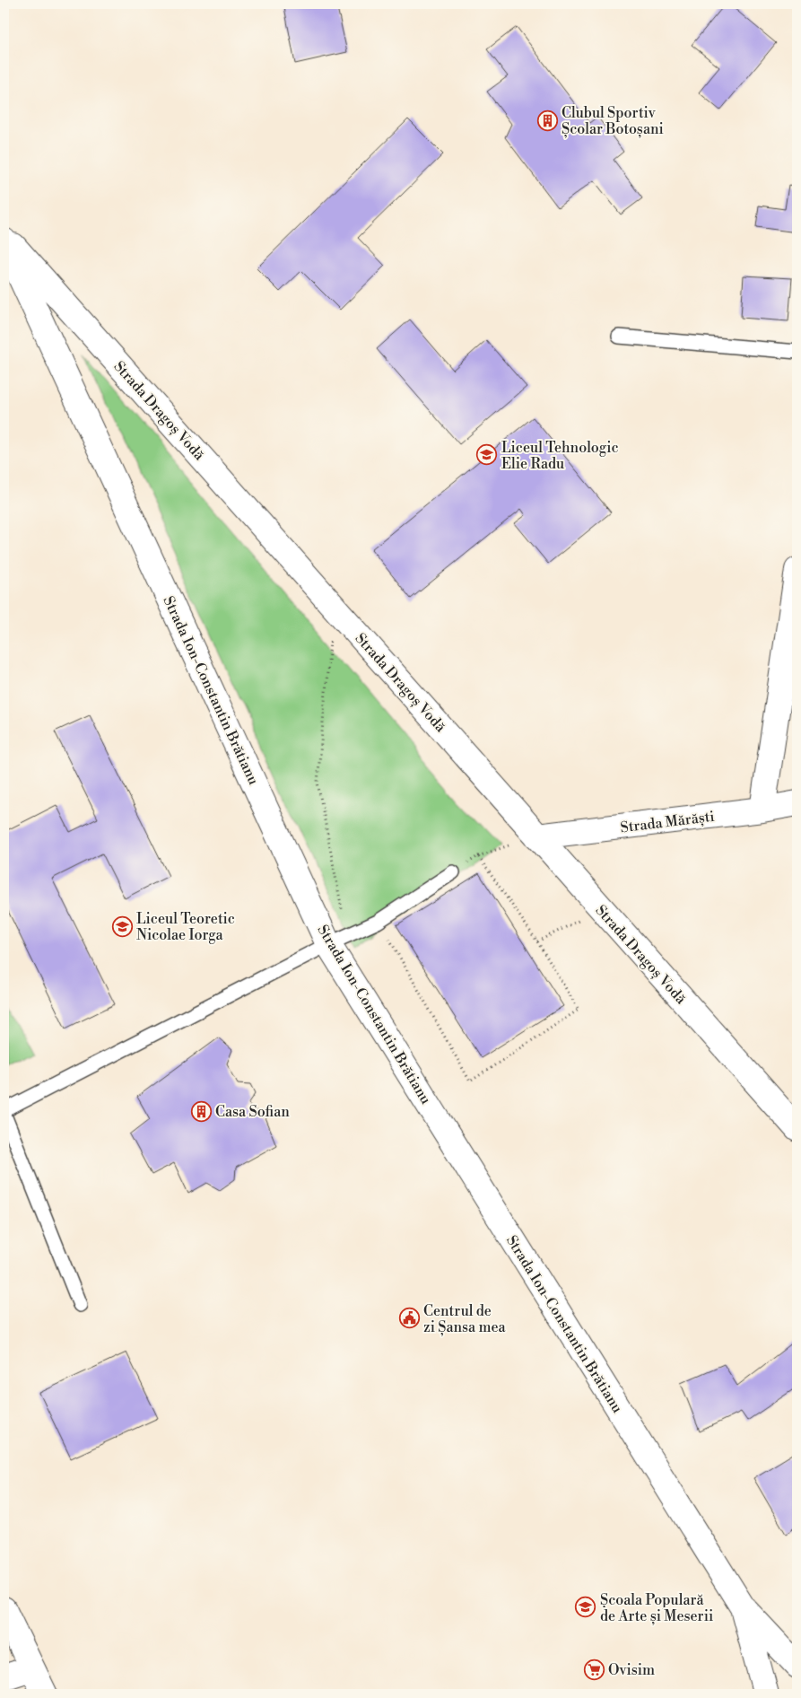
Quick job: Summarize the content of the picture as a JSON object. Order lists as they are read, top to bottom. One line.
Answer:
{"streets":{"street":["Strada Dragoș Vodă","Strada Ion-Constantin Brătianu","Strada Mărăști"]},"crossings":[["Strada Dragoș Vodă","Strada Mărăști"]],"places":{"building":["Clubul Sportiv Școlar Botoșani","Casa Sofian"],"school or university":["Liceul Tehnologic Elie Radu","Liceul Teoretic Nicolae Iorga","Școala Populară de Arte și Meserii"],"public building":["Centrul de zi Șansa mea"],"supermarket":["Ovisim"]}}
